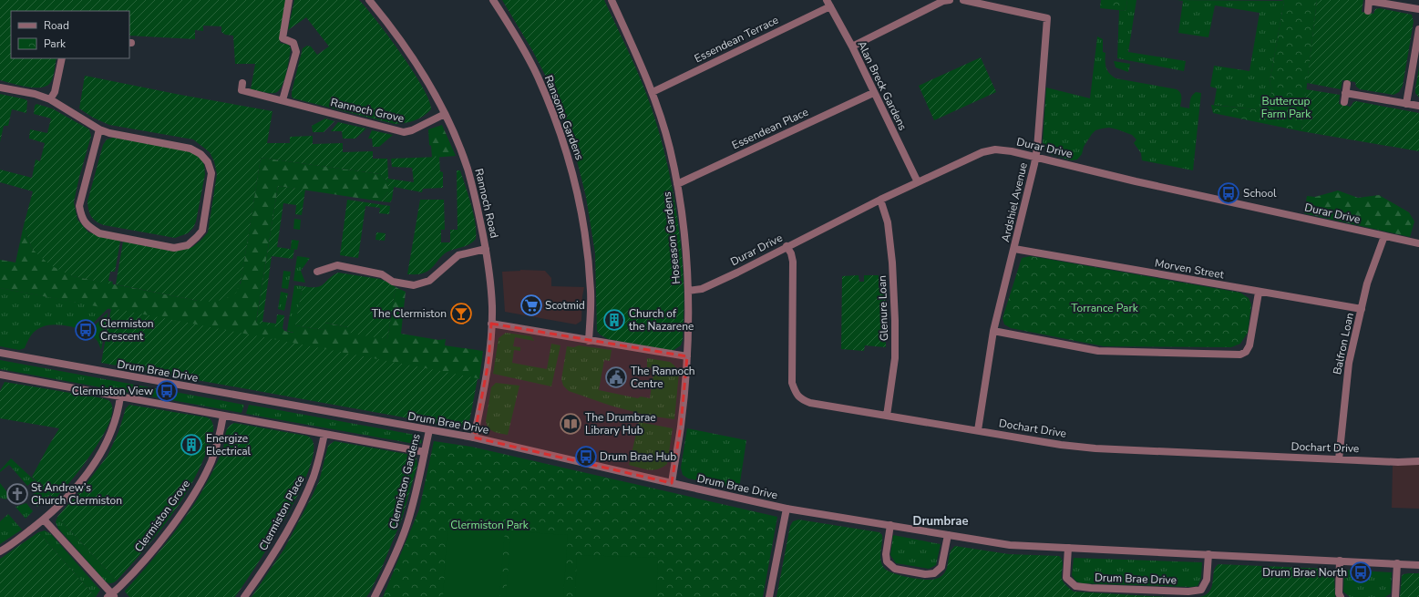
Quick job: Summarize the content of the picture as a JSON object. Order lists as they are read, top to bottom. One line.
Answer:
{"streets":{"street":["Essendean Terrace","Alan Breck Gardens","Rannoch Grove","Ransome Gardens","Essendean Place","Durar Drive","Ardshiel Avenue","Rannoch Road","Hoseason Gardens","Morven Street","Glenure Loan","Balfron Loan","Drum Brae Drive","Dochart Drive","Clermiston Gardens","Clermiston Place","Clermiston Grove"]},"crossings":[["Essendean Terrace","Alan Breck Gardens"],["Essendean Terrace","Hoseason Gardens"],["Alan Breck Gardens","Essendean Place"],["Alan Breck Gardens","Durar Drive"],["Rannoch Grove","Rannoch Road"],["Essendean Place","Hoseason Gardens"],["Durar Drive","Ardshiel Avenue"],["Durar Drive","Hoseason Gardens"],["Durar Drive","Glenure Loan"],["Durar Drive","Balfron Loan"],["Durar Drive","Dochart Drive"],["Ardshiel Avenue","Morven Street"],["Ardshiel Avenue","Dochart Drive"],["Rannoch Road","Drum Brae Drive"],["Hoseason Gardens","Drum Brae Drive"],["Morven Street","Balfron Loan"],["Glenure Loan","Dochart Drive"],["Balfron Loan","Dochart Drive"],["Drum Brae Drive","Clermiston Gardens"]],"districts":["Drumbrae"],"parks":["Buttercup Farm Park","Torrance Park","Clermiston Park"],"places":{"bus stop":["School","Clermiston Crescent","Clermiston View","Drum Brae Hub","Drum Brae North"],"supermarket":["Scotmid"],"bar":["The Clermiston"],"building":["Church of the Nazarene","Energize Electrical"],"public building":["The Rannoch Centre"],"library":["The Drumbrae Library Hub"],"church":["St Andrew’s Church Clermiston"]},"legend":["Road","Park"]}
